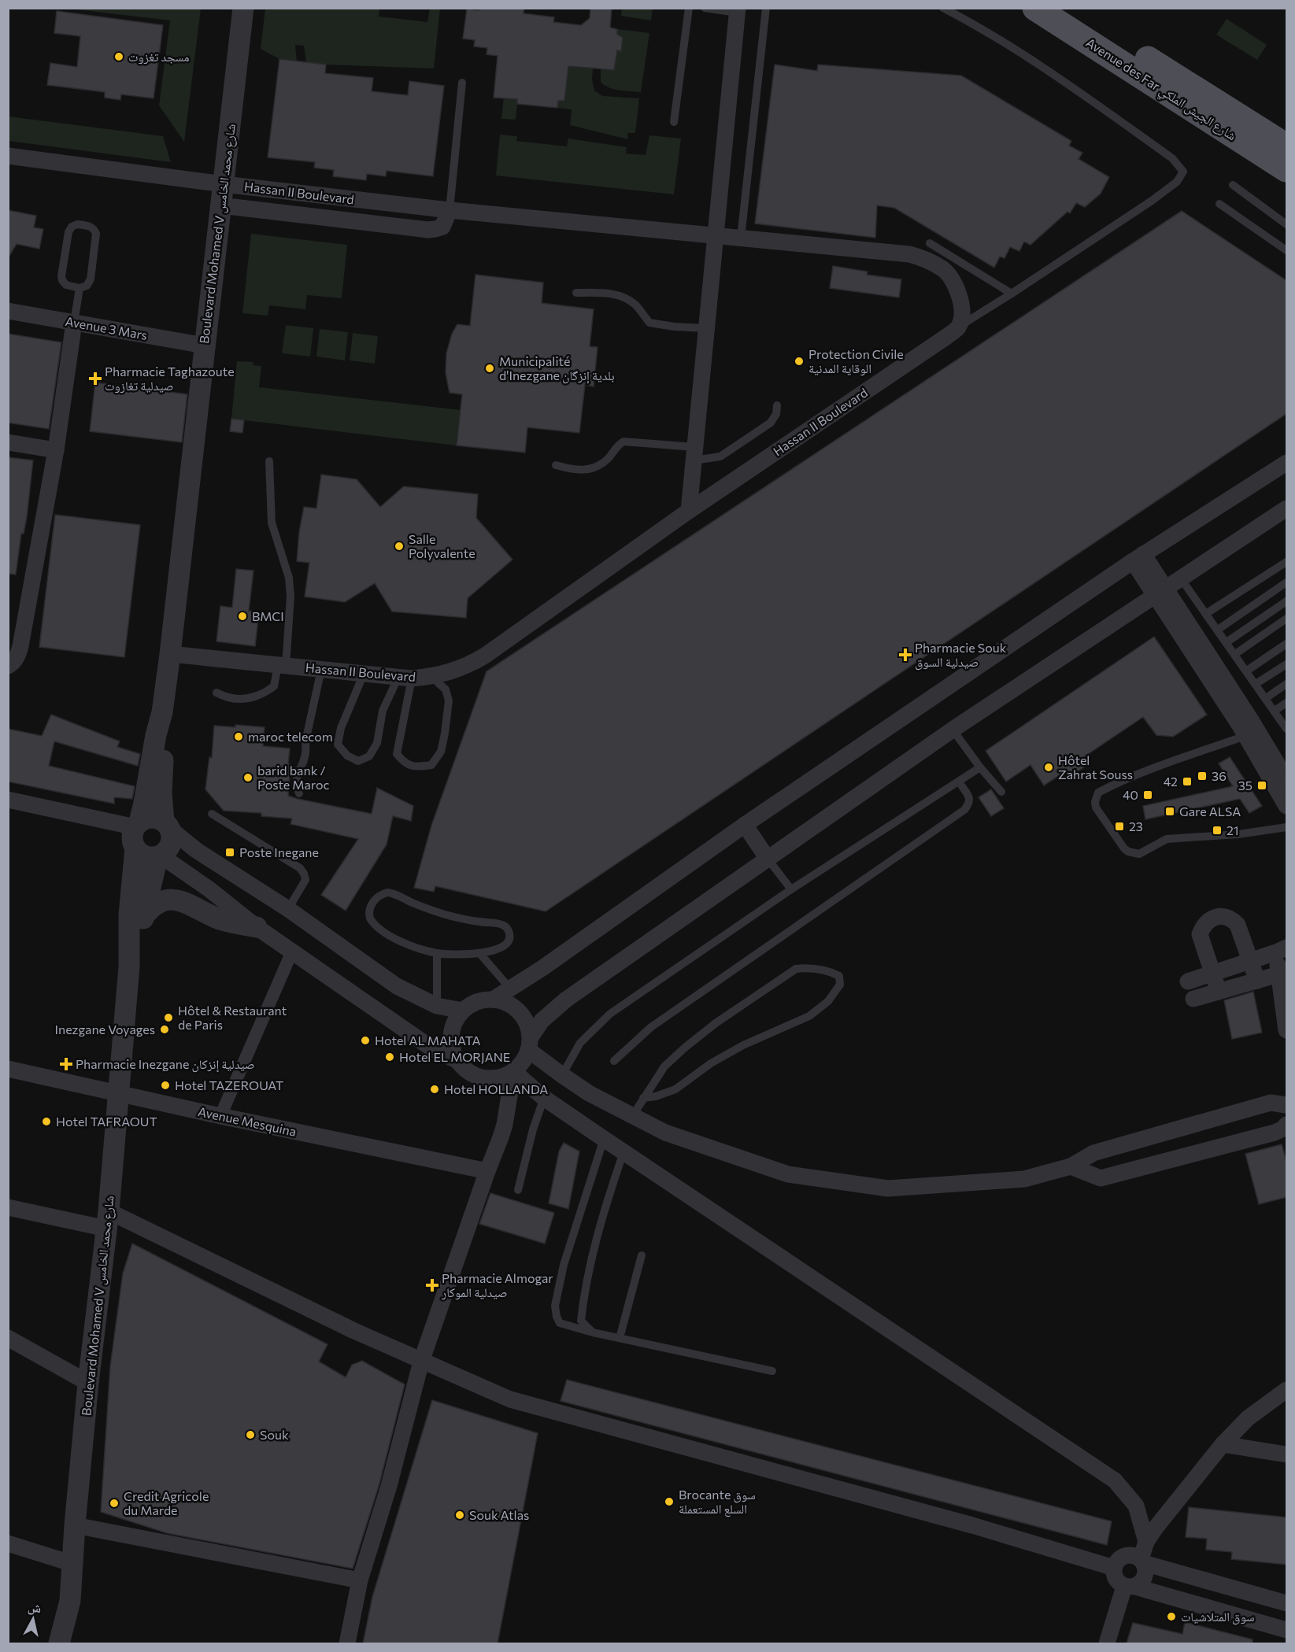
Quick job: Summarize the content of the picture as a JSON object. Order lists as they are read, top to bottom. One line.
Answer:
{"streets":{"main road":["Avenue des Far شارع الجيش الملكي"],"street":["Hassan II Boulevard","Boulevard Mohamed V شارع محمد الخامس","Avenue 3 Mars","Avenue Mesquina"]},"crossings":[["Hassan II Boulevard","Boulevard Mohamed V شارع محمد الخامس"],["Boulevard Mohamed V شارع محمد الخامس","Avenue 3 Mars"],["Boulevard Mohamed V شارع محمد الخامس","Avenue Mesquina"]],"places":{"other":["مسجد تغزوت","Protection Civile الوقاية المدنية","Municipalité d'Inezgane بلدية إنزگان","Salle Polyvalente","BMCI","maroc telecom","Hôtel Zahrat Souss","barid bank / Poste Maroc","Hôtel & Restaurant de Paris","Inezgane Voyages","Hotel AL MAHATA","Hotel EL MORJANE","Hotel TAZEROUAT","Hotel HOLLANDA","Hotel TAFRAOUT","Souk","Brocante سوق السلع المستعملة","Credit Agricole du Marde","Souk Atlas","سوق المتلاشيات"],"health":["Pharmacie Taghazoute صيدلية تغازوت","Pharmacie Souk صيدلية السوق","Pharmacie Inezgane صيدلية إنزكان","Pharmacie Almogar صيدلية الموكار"],"transit":["36","42","35","40","Gare ALSA","23","21","Poste Inegane"]},"north":"top"}
